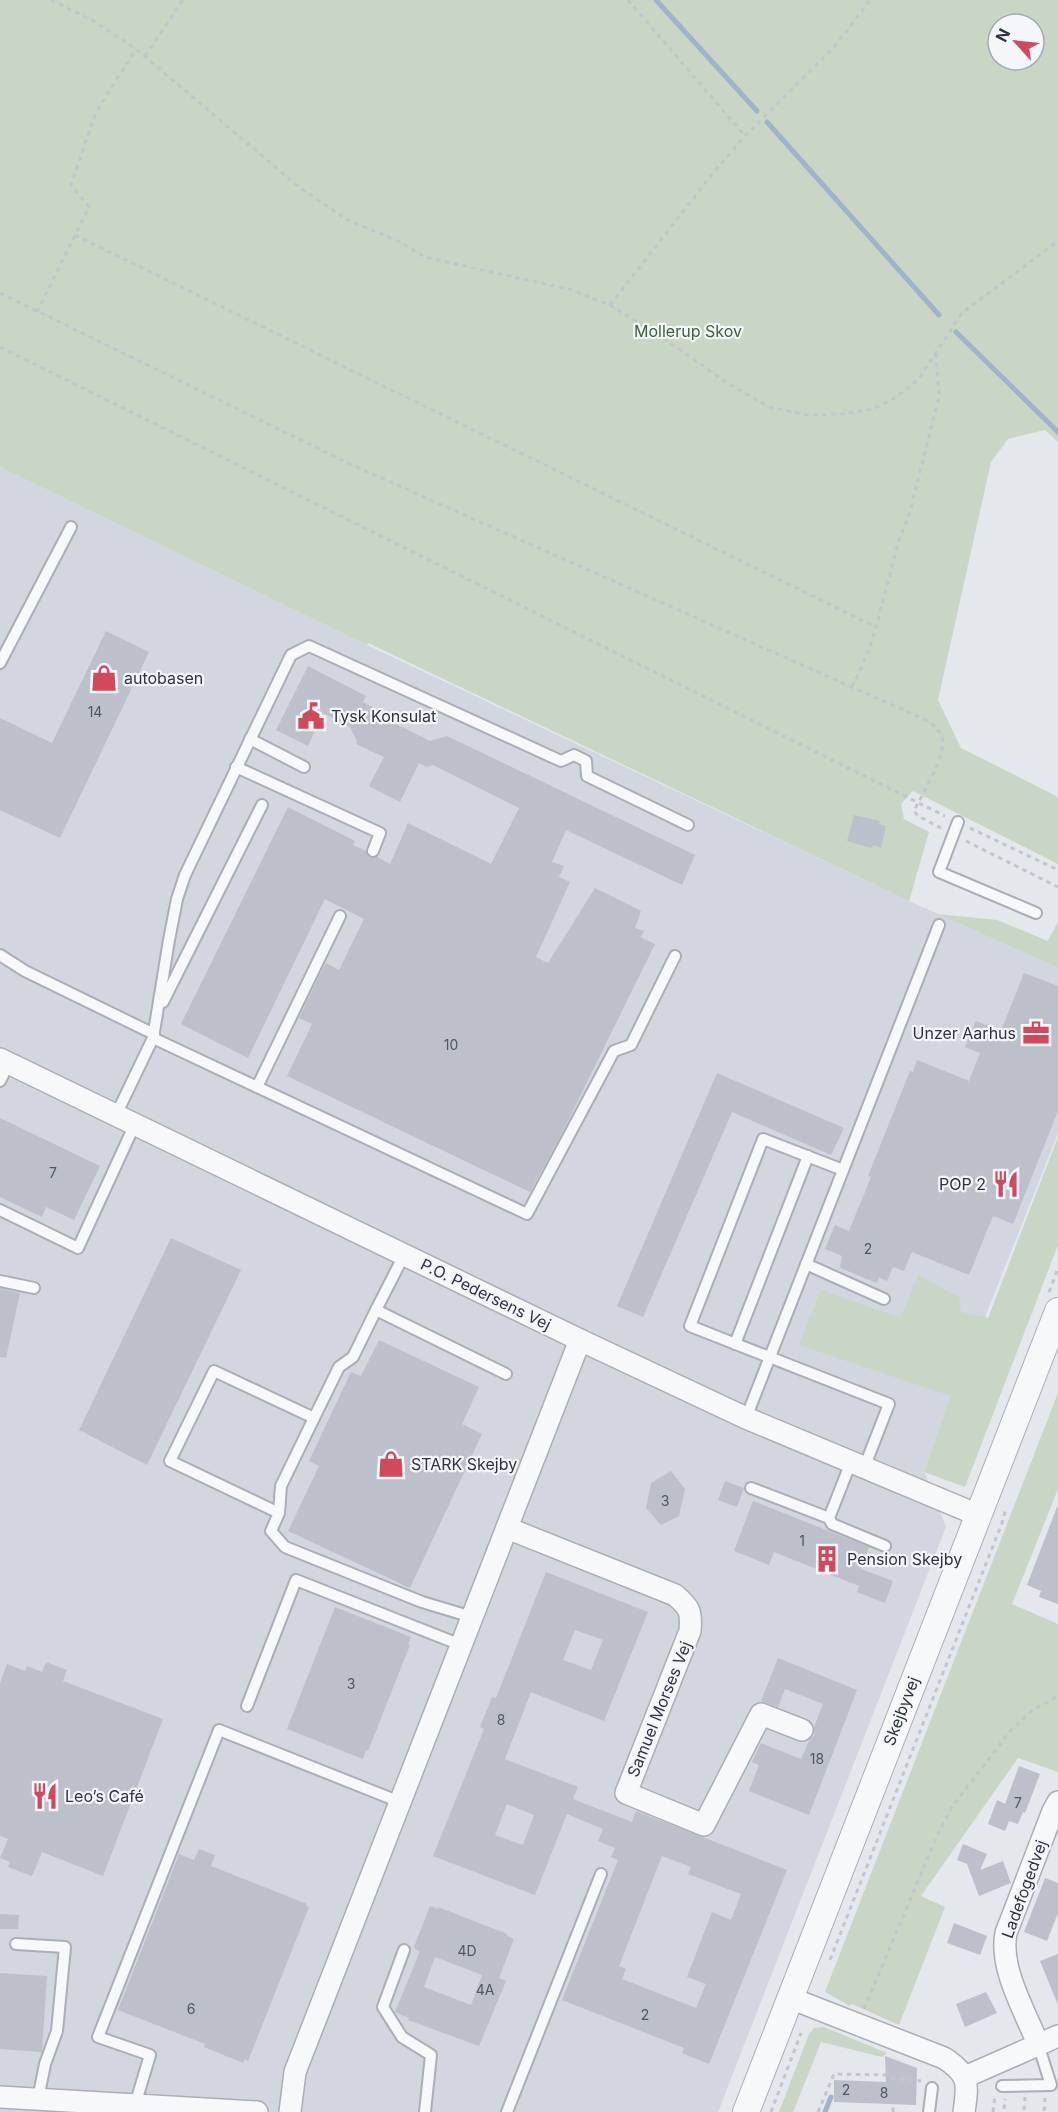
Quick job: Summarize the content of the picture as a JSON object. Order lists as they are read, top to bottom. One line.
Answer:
{"streets":{"street":["P.O. Pedersens Vej","Samuel Morses Vej","Skejbyvej","Ladefogedvej"]},"crossings":[["P.O. Pedersens Vej","Skejbyvej"]],"parks":["Mollerup Skov"],"places":{"shop":["autobasen","STARK Skejby"],"public building":["Tysk Konsulat"],"office":["Unzer Aarhus"],"restaurant":["POP 2","Leo’s Café"],"building":["Pension Skejby"]},"house_numbers":["14","10","7","2","3","1","3","8","18","7","4D","4A","6","2","2","8"],"north":"top left"}
